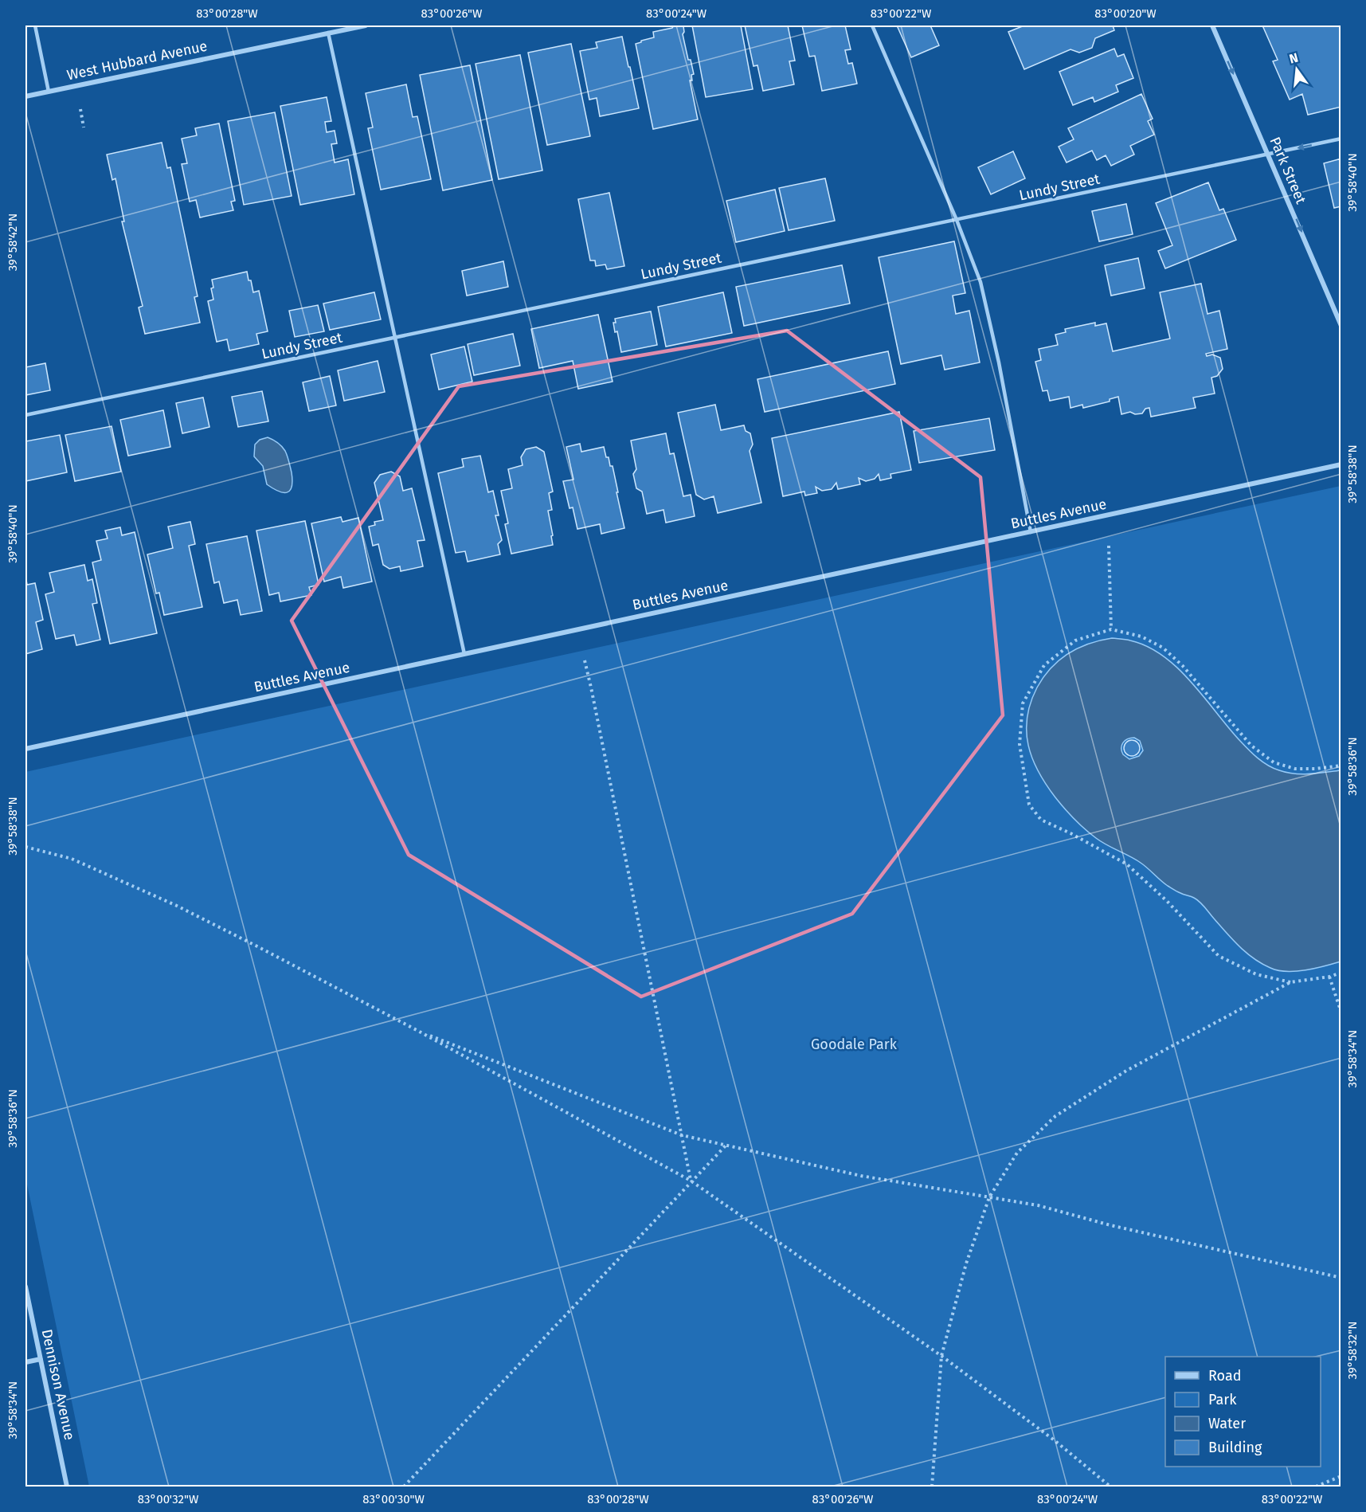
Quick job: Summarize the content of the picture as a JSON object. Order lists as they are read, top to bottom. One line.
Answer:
{"streets":{"street":["West Hubbard Avenue","Park Street","Buttles Avenue","Dennison Avenue"],"lane":["Lundy Street"]},"crossings":[["Park Street","Lundy Street"]],"one_way":["Park Street"],"parks":["Goodale Park"],"legend":["Road","Park","Water","Building"],"north":"top","coordinates":["83°00'28\"W","83°00'26\"W","83°00'24\"W","83°00'22\"W","83°00'20\"W","39°58'40\"N","39°58'42\"N","39°58'38\"N","39°58'36\"N","39°58'34\"N","39°58'32\"N","83°00'32\"W","83°00'30\"W"]}
